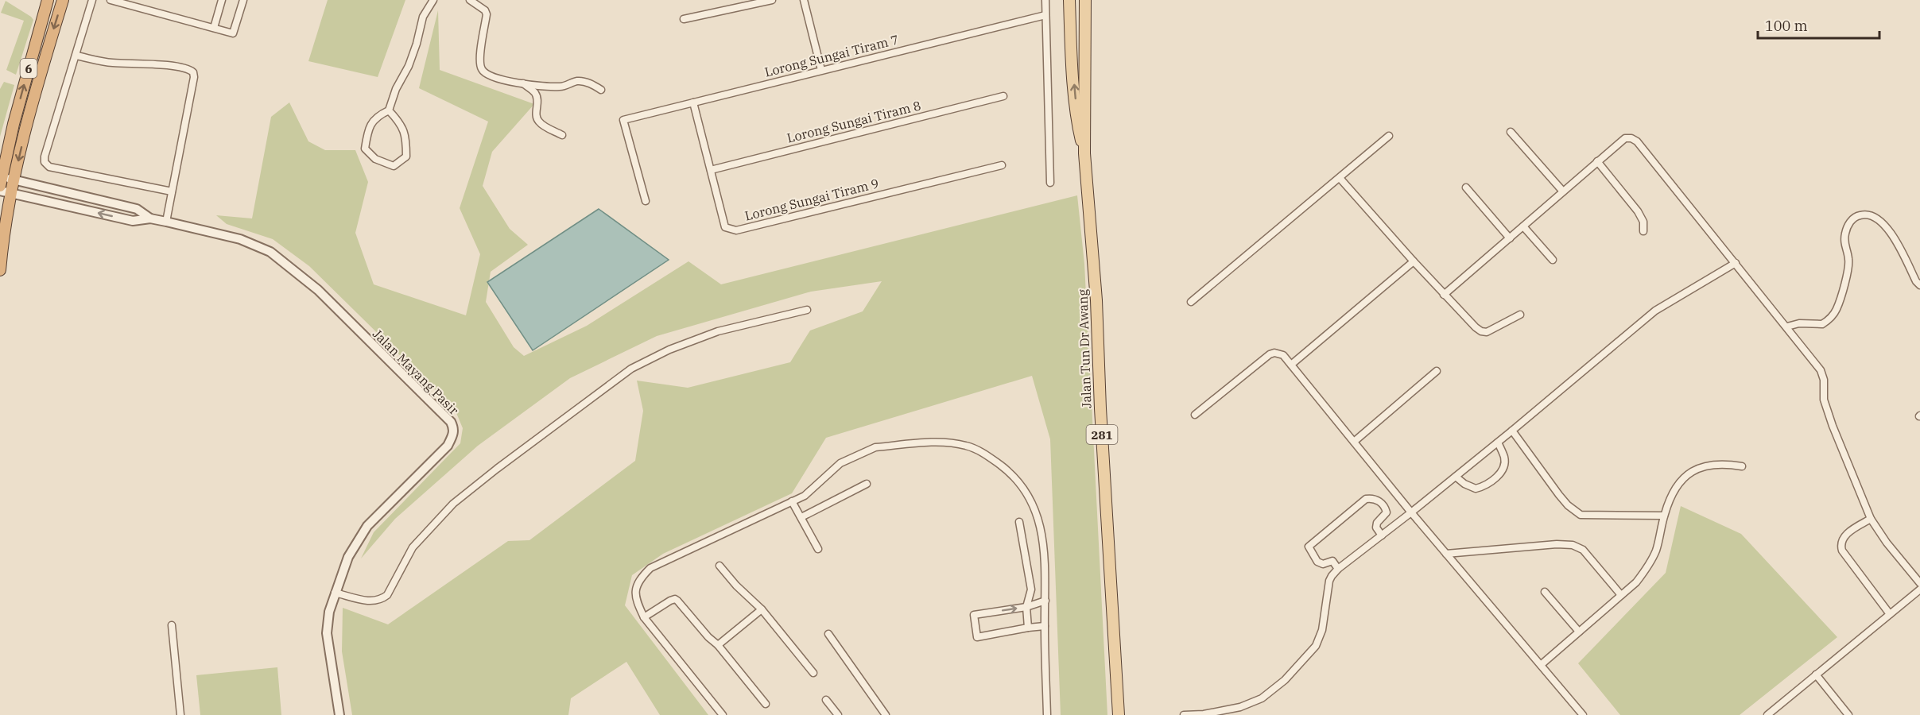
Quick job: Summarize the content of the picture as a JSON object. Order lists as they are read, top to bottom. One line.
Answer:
{"streets":{"highway":["6"],"main road":["Jalan Tun Dr Awang","281"],"street":["Lorong Sungai Tiram 7","Lorong Sungai Tiram 8","Lorong Sungai Tiram 9","Jalan Mayang Pasir"]},"crossings":[["Lorong Sungai Tiram 7","Lorong Sungai Tiram 9"],["6","Jalan Mayang Pasir"],["Lorong Sungai Tiram 8","Lorong Sungai Tiram 9"]],"scale_bar":"100 m"}
